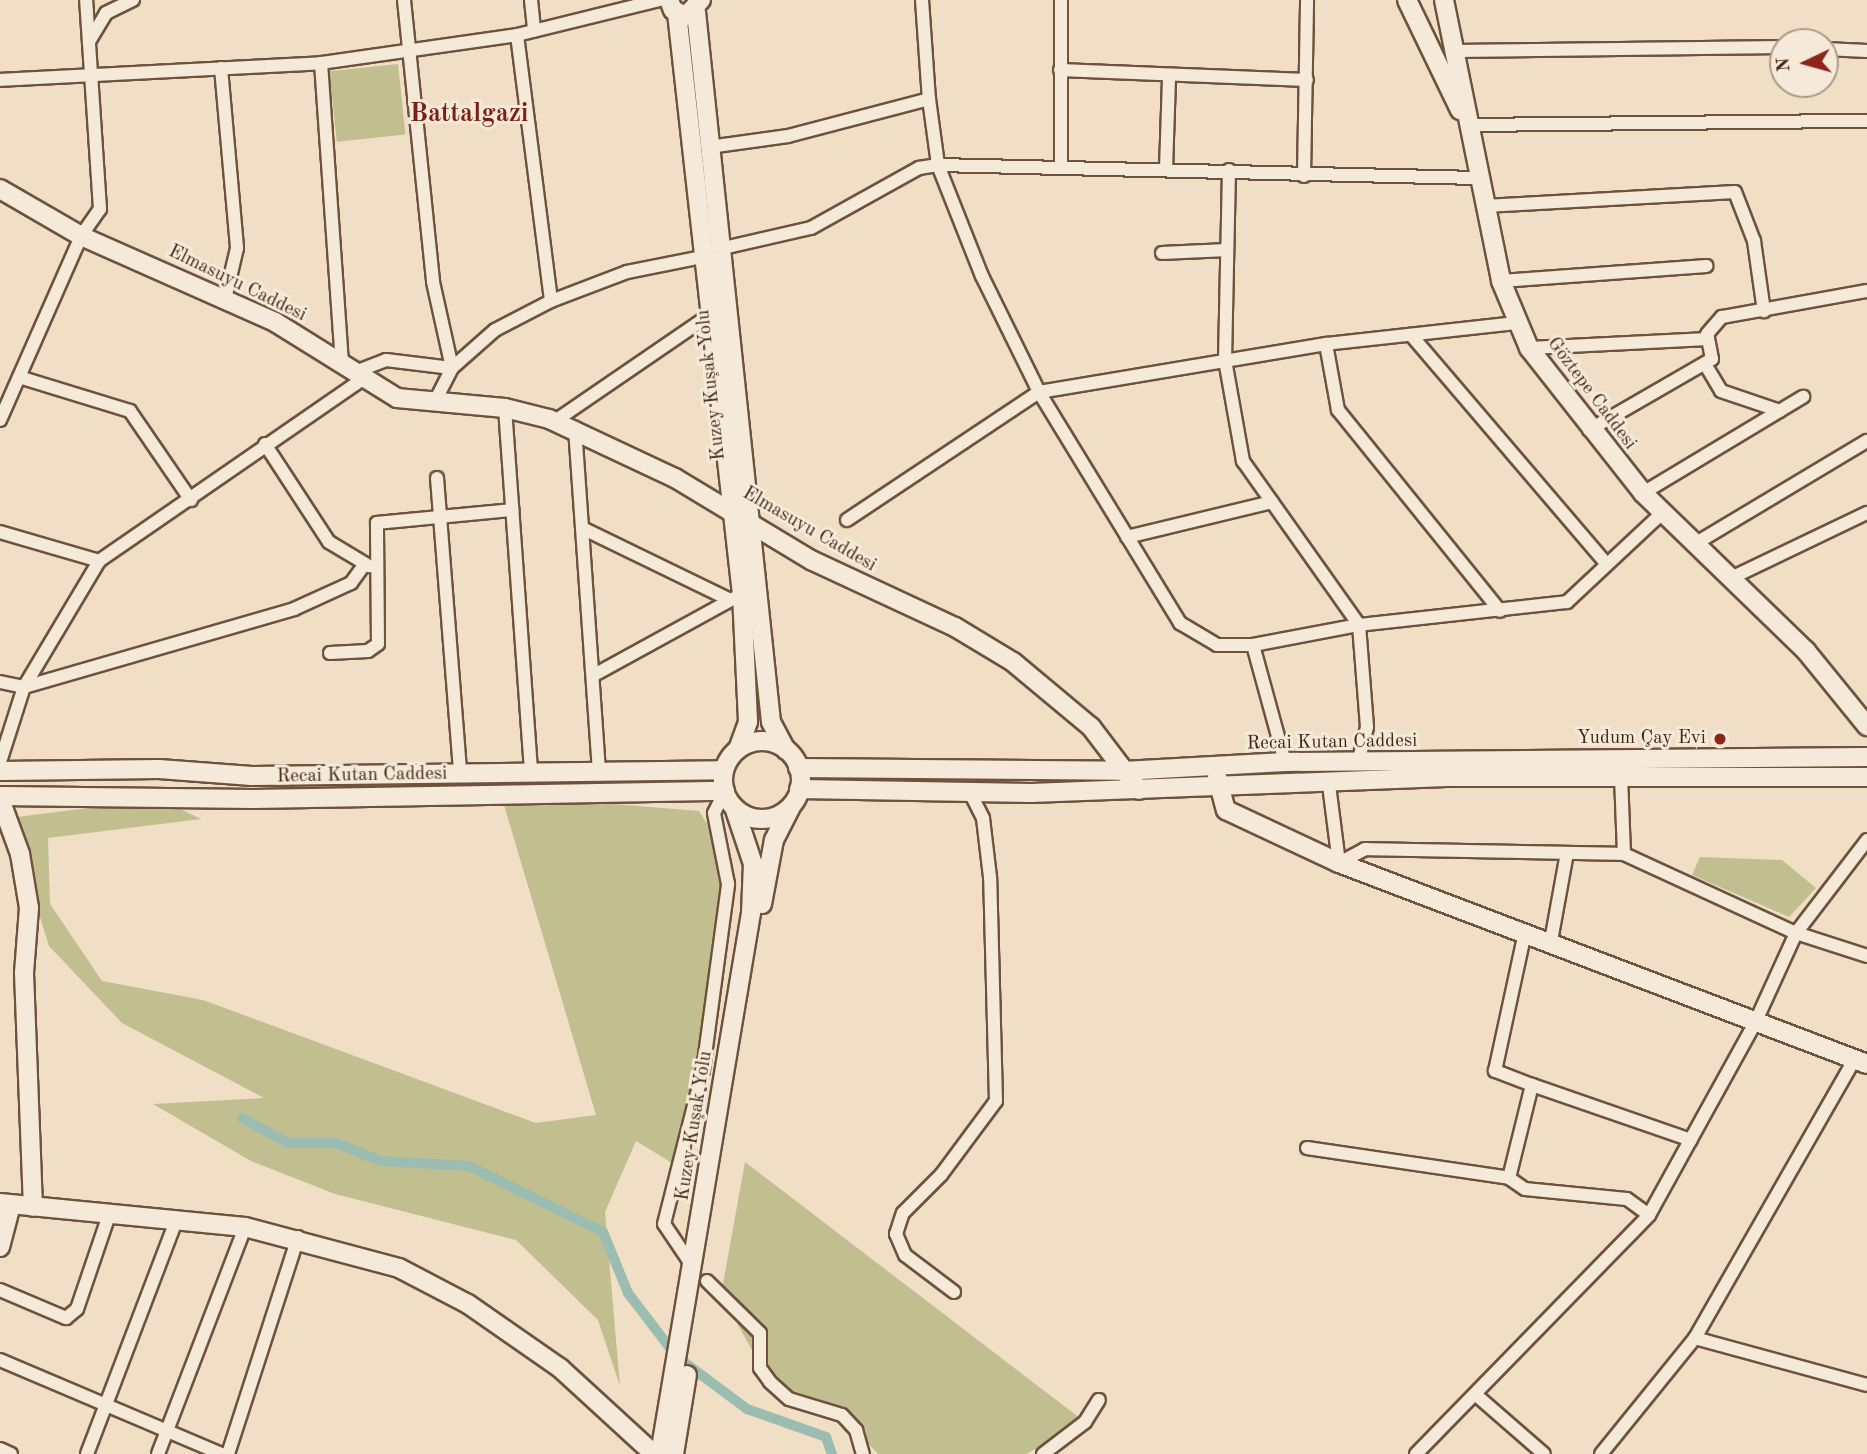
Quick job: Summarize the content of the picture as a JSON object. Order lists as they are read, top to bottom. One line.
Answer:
{"streets":{"main road":["Elmasuyu Caddesi","Kuzey Kuşak Yolu","Göztepe Caddesi","Recai Kutan Caddesi"]},"crossings":[["Elmasuyu Caddesi","Kuzey Kuşak Yolu"],["Elmasuyu Caddesi","Recai Kutan Caddesi"],["Kuzey Kuşak Yolu","Recai Kutan Caddesi"]],"districts":["Battalgazi"],"places":["Yudum Çay Evi"],"north":"left"}
